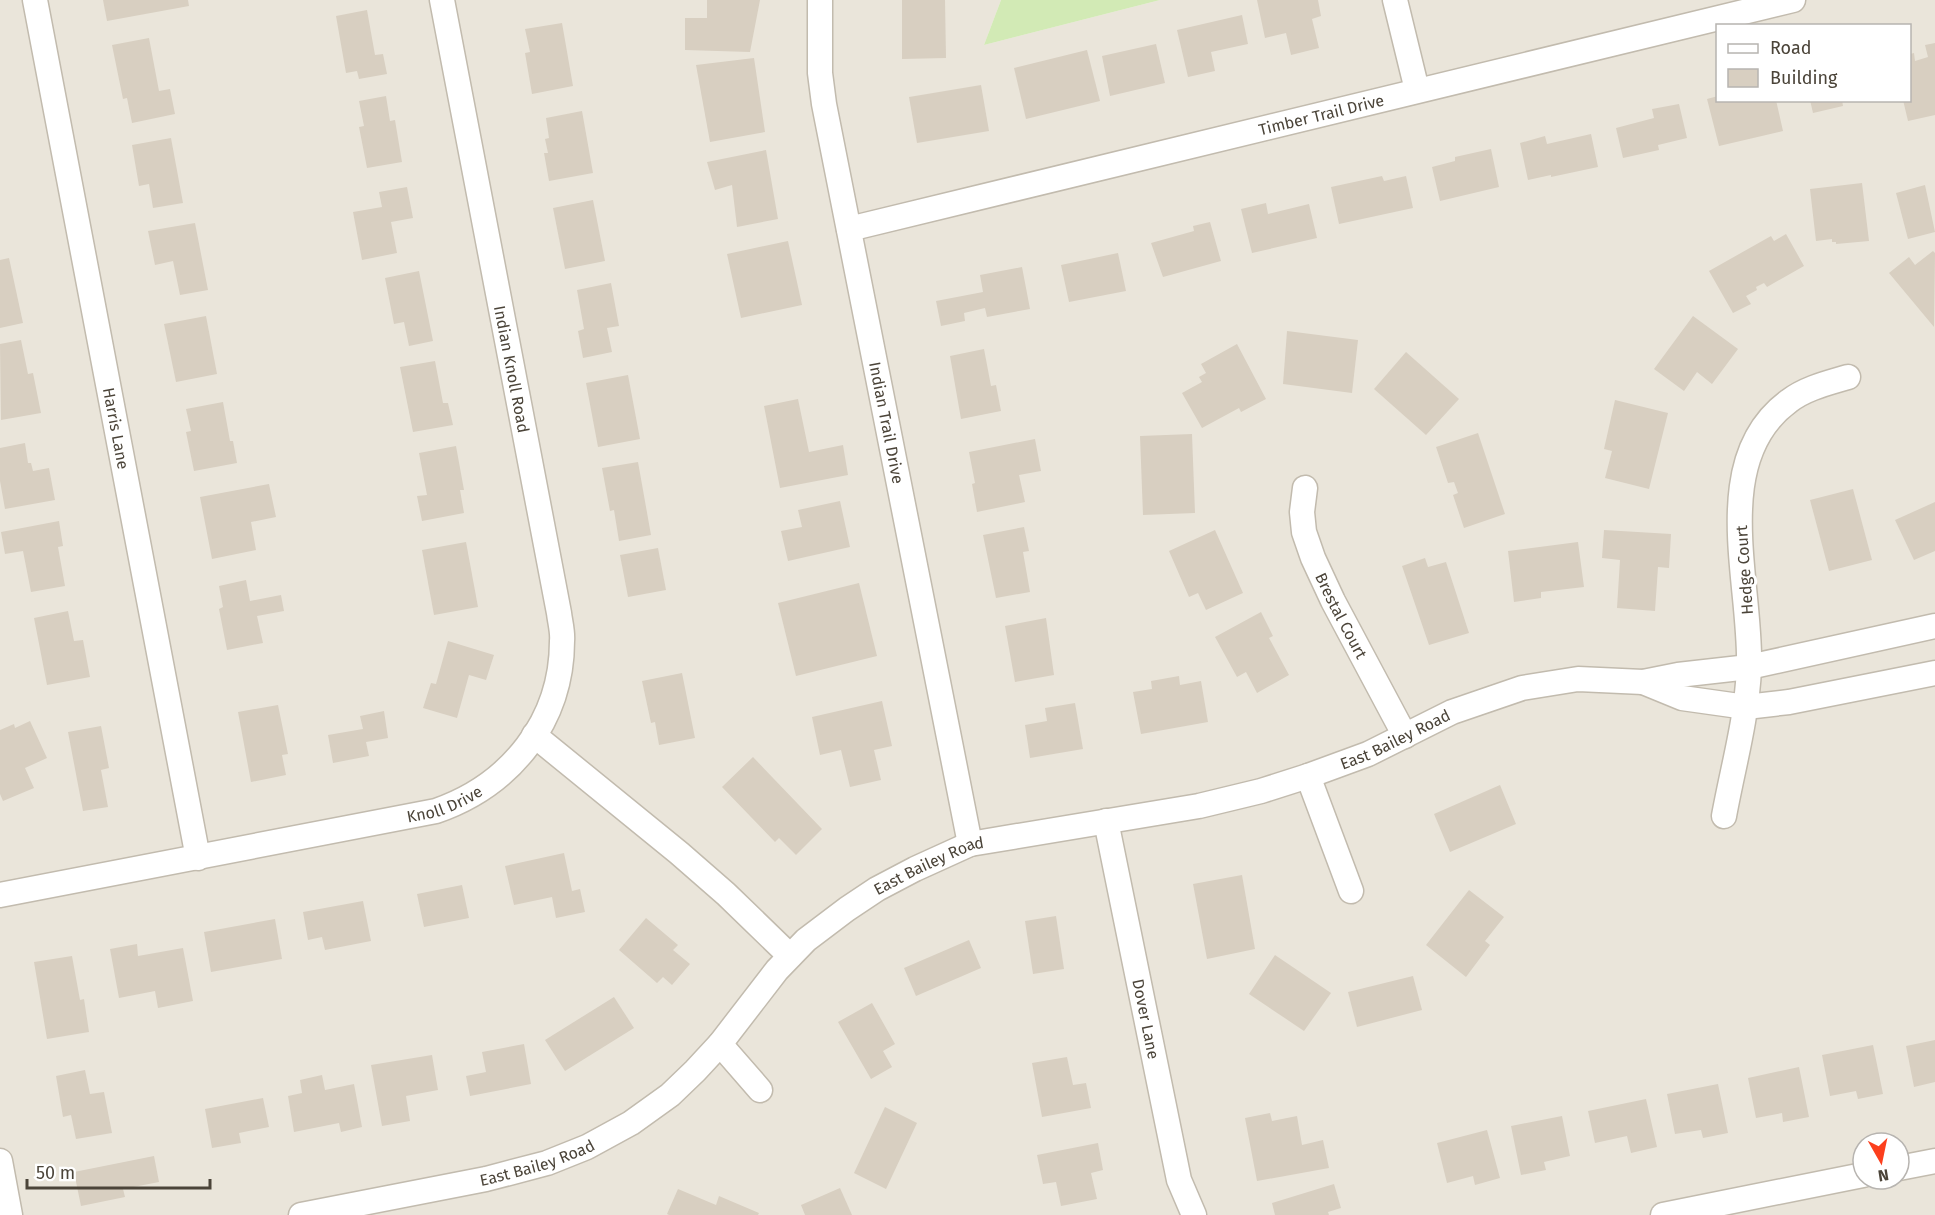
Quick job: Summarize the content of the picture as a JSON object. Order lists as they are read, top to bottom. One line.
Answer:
{"streets":{"street":["Timber Trail Drive","Indian Knoll Road","Indian Trail Drive","Harris Lane","Hedge Court","Brestal Court","East Bailey Road","Knoll Drive","Dover Lane"]},"crossings":[["Timber Trail Drive","Indian Trail Drive"],["Indian Knoll Road","Knoll Drive"],["Indian Trail Drive","East Bailey Road"],["Harris Lane","Knoll Drive"],["Hedge Court","East Bailey Road"],["Brestal Court","East Bailey Road"],["East Bailey Road","Dover Lane"]],"legend":["Road","Building"],"scale_bar":"50 m","north":"bottom"}
